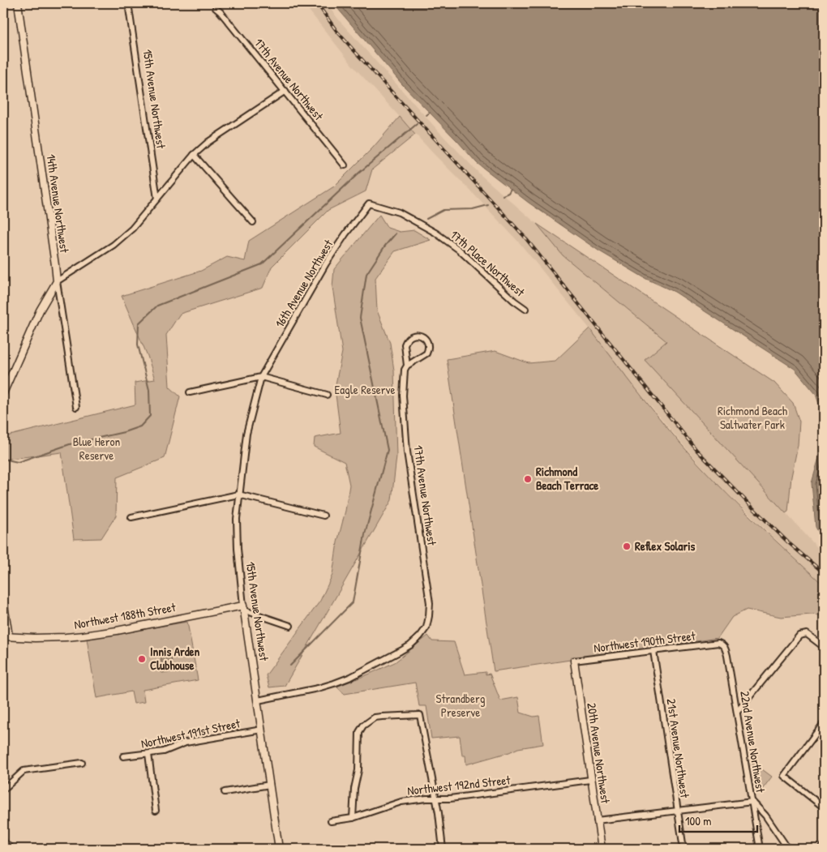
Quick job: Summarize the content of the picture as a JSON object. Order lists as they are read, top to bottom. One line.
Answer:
{"streets":{"street":["17th Avenue Northwest","15th Avenue Northwest","14th Avenue Northwest","17th Place Northwest","16th Avenue Northwest","Northwest 188th Street","Northwest 190th Street","Northwest 191st Street","22nd Avenue Northwest","21st Avenue Northwest","20th Avenue Northwest","Northwest 192nd Street"]},"crossings":[["17th Avenue Northwest","15th Avenue Northwest"],["15th Avenue Northwest","16th Avenue Northwest"],["15th Avenue Northwest","Northwest 188th Street"],["15th Avenue Northwest","Northwest 191st Street"],["17th Place Northwest","16th Avenue Northwest"],["Northwest 190th Street","22nd Avenue Northwest"],["Northwest 190th Street","21st Avenue Northwest"],["Northwest 190th Street","20th Avenue Northwest"],["20th Avenue Northwest","Northwest 192nd Street"]],"parks":["Eagle Reserve","Richmond Beach Saltwater Park","Blue Heron Reserve","Strandberg Preserve"],"places":["Richmond Beach Terrace","Reflex Solaris","Innis Arden Clubhouse"],"scale_bar":"100 m"}
